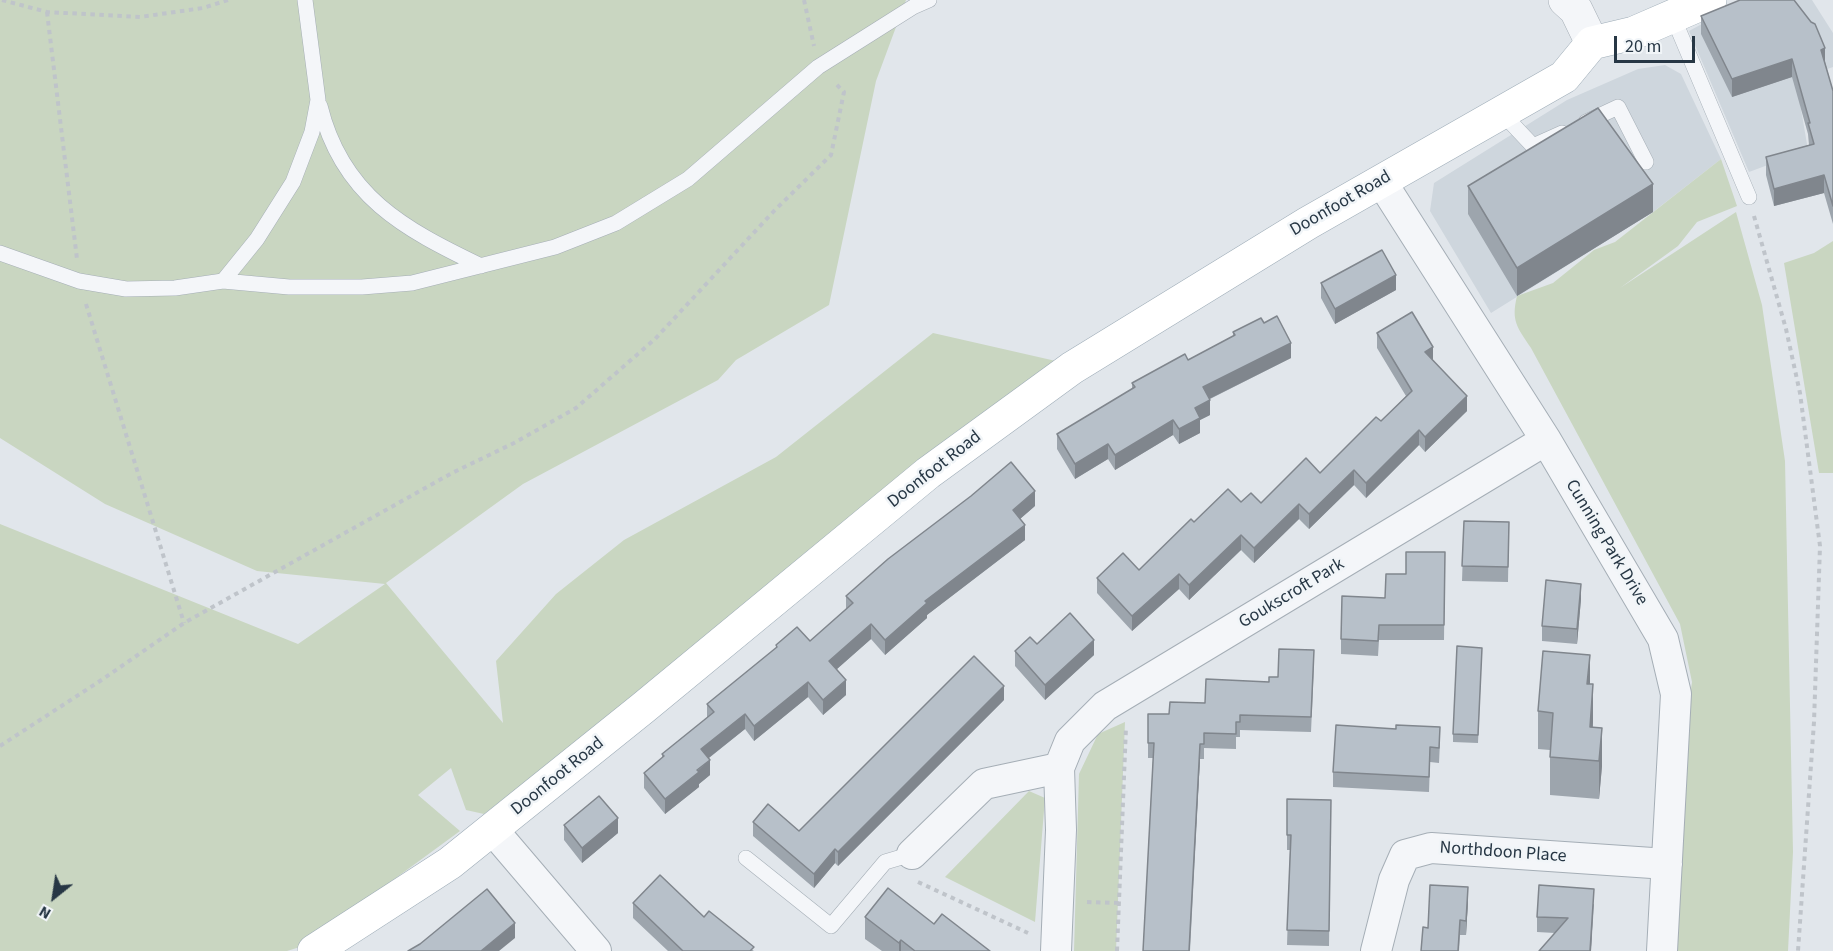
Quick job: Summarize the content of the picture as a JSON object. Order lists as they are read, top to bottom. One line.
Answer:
{"streets":{"main road":["Doonfoot Road"],"street":["Cunning Park Drive","Goukscroft Park","Northdoon Place"]},"crossings":[["Doonfoot Road","Cunning Park Drive"],["Cunning Park Drive","Goukscroft Park"],["Cunning Park Drive","Northdoon Place"]],"scale_bar":"20 m","north":"bottom left"}
